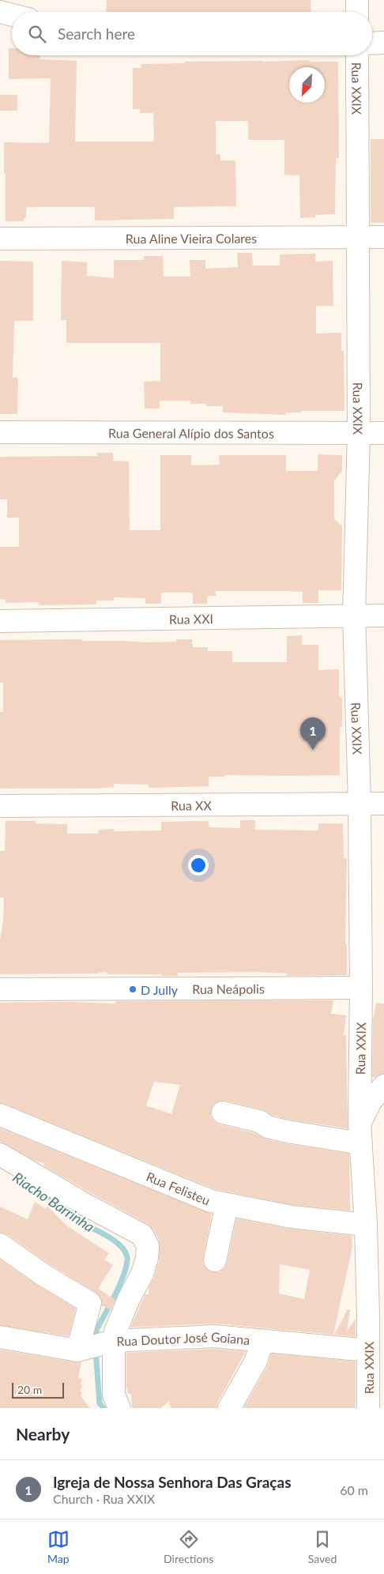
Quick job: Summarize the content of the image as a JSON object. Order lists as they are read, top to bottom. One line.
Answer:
{"streets":{"street":["Rua XXIX","Rua Aline Vieira Colares","Rua General Alípio dos Santos","Rua XXI","Rua XX","Rua Neápolis","Rua Felisteu","Rua Doutor José Goiana"]},"crossings":[["Rua XXIX","Rua Aline Vieira Colares"],["Rua XXIX","Rua General Alípio dos Santos"],["Rua XXIX","Rua XXI"],["Rua XXIX","Rua XX"],["Rua XXIX","Rua Neápolis"],["Rua XXIX","Rua Felisteu"],["Rua XXIX","Rua Doutor José Goiana"]],"water":["Riacho Barrinha"],"places":["D Jully"],"scale_bar":"20 m","north":"bottom left","page":{"search":"Search here","pins":"1","scale":"20 m","heading":"Nearby","list":[{"mark":"1","name":"Igreja de Nossa Senhora Das Graças","note":"Church · Rua XXIX","value":"60 m"}],"nav":["Map","Directions","Saved"]}}
